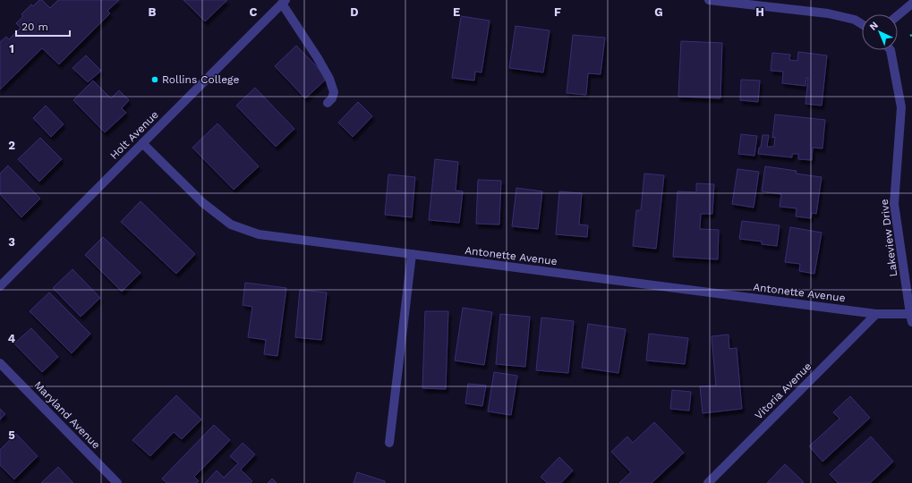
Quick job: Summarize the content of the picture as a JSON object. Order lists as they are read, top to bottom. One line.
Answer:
{"streets":{"street":["Holt Avenue","Lakeview Drive","Antonette Avenue","Vitoria Avenue","Maryland Avenue"]},"crossings":[["Holt Avenue","Antonette Avenue"],["Lakeview Drive","Antonette Avenue"],["Antonette Avenue","Vitoria Avenue"]],"places":["Rollins College"],"scale_bar":"20 m","north":"top left","grid":{"columns":["B","C","D","E","F","G","H"],"rows":["1","2","3","4","5"]}}
